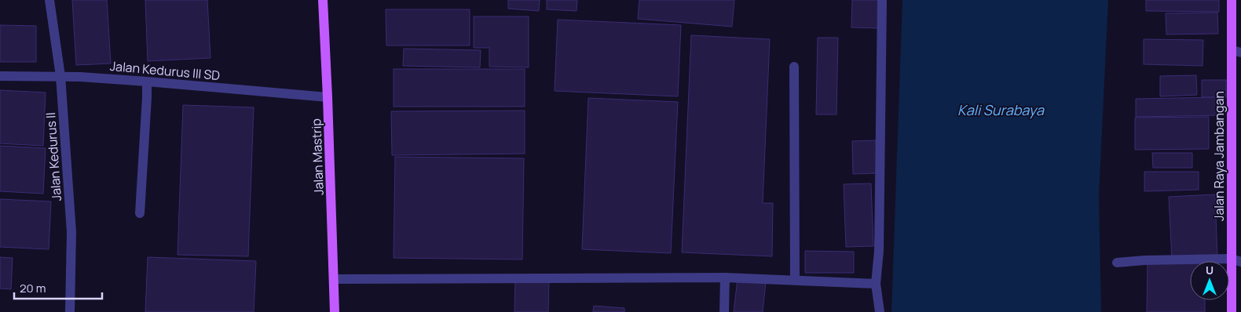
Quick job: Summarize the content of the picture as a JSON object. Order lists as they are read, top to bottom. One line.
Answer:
{"streets":{"main road":["Jalan Raya Jambangan","Jalan Mastrip"],"street":["Jalan Kedurus III SD","Jalan Kedurus II"]},"crossings":[["Jalan Kedurus III SD","Jalan Kedurus II"],["Jalan Kedurus III SD","Jalan Mastrip"]],"water":["Kali Surabaya"],"scale_bar":"20 m","north":"top"}
